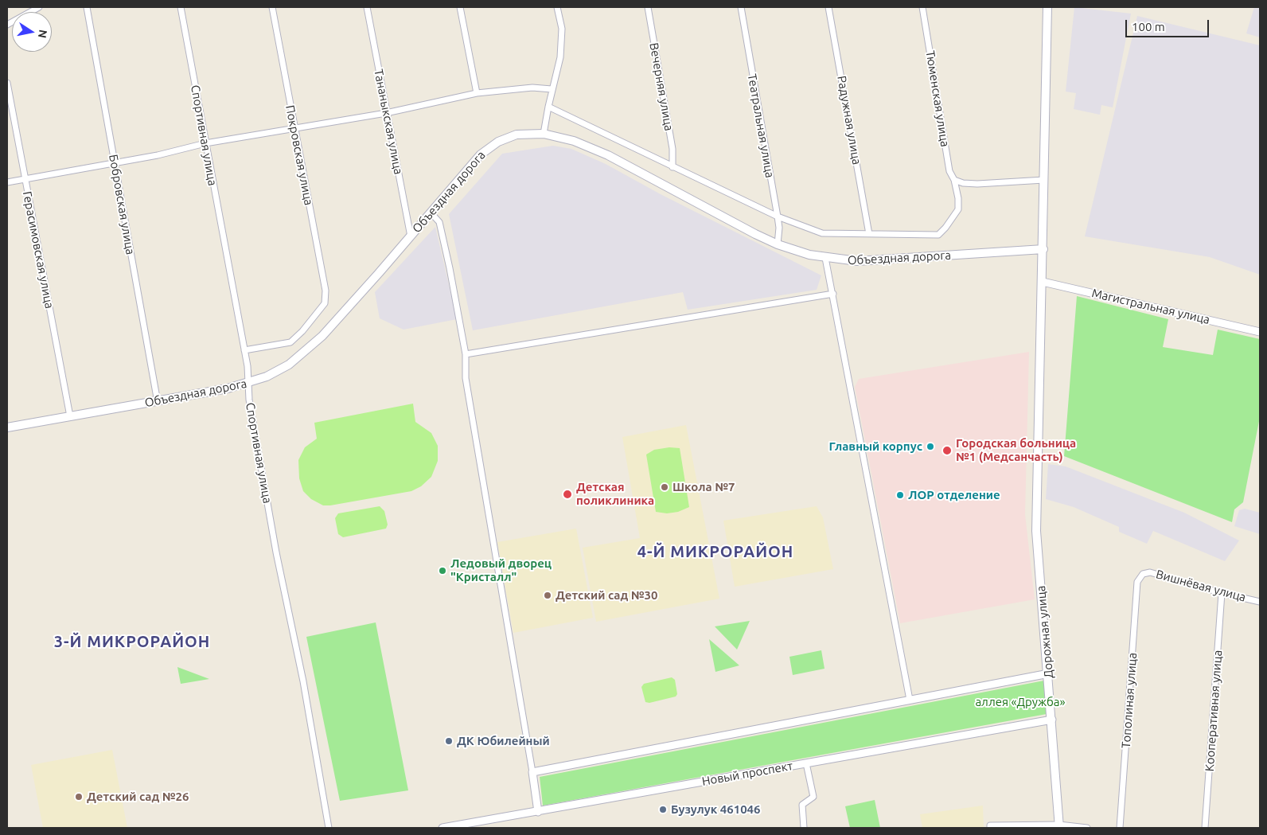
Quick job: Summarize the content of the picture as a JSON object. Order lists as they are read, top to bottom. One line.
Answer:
{"streets":{"main road":["Объездная дорога","Дорожная улица"],"street":["Вечерняя улица","Тюменская улица","Радужная улица","Тананыкская улица","Театральная улица","Спортивная улица","Покровская улица","Бобровская улица","Герасимовская улица","Магистральная улица","Вишнёвая улица","Тополиная улица","Кооперативная улица","Новый проспект"]},"crossings":[["Тюменская улица","Радужная улица"],["Тананыкская улица","Объездная дорога"],["Театральная улица","Объездная дорога"],["Спортивная улица","Покровская улица"],["Спортивная улица","Объездная дорога"],["Объездная дорога","Бобровская улица"],["Объездная дорога","Герасимовская улица"],["Объездная дорога","Дорожная улица"],["Магистральная улица","Дорожная улица"],["Вишнёвая улица","Тополиная улица"],["Вишнёвая улица","Кооперативная улица"],["Дорожная улица","Новый проспект"]],"districts":["4-Й МИКРОРАЙОН","3-Й МИКРОРАЙОН"],"parks":["аллея «Дружба»"],"places":["Главный корпус","Городская больница №1 (Медсанчасть)","Школа №7","Детская поликлиника","ЛОР отделение","Ледовый дворец \"Кристалл\"","Детский сад №30","ДК Юбилейный","Детский сад №26","Бузулук 461046"],"scale_bar":"100 m","north":"right"}
